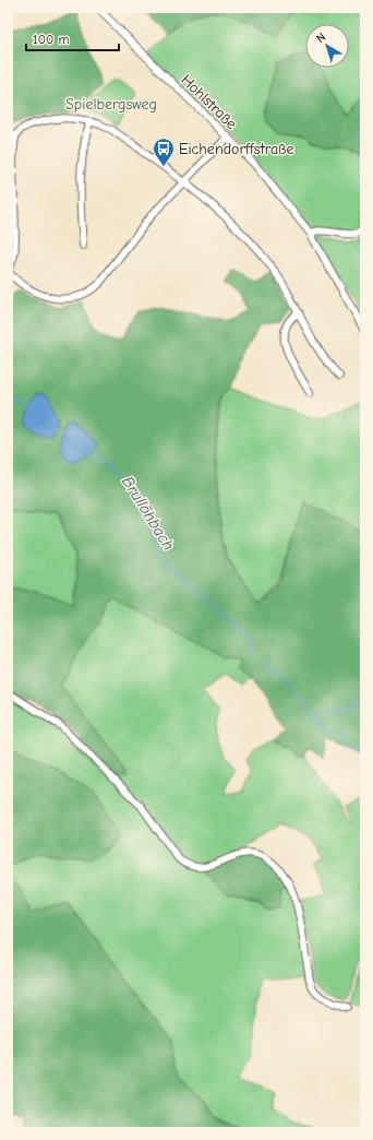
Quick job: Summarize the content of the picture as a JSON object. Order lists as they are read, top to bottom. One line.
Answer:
{"streets":{"street":["Hohlstraße"]},"water":["Brullöhbach"],"parks":["Spielbergsweg"],"places":{"bus stop":["Eichendorffstraße"]},"scale_bar":"100 m","north":"top left"}
